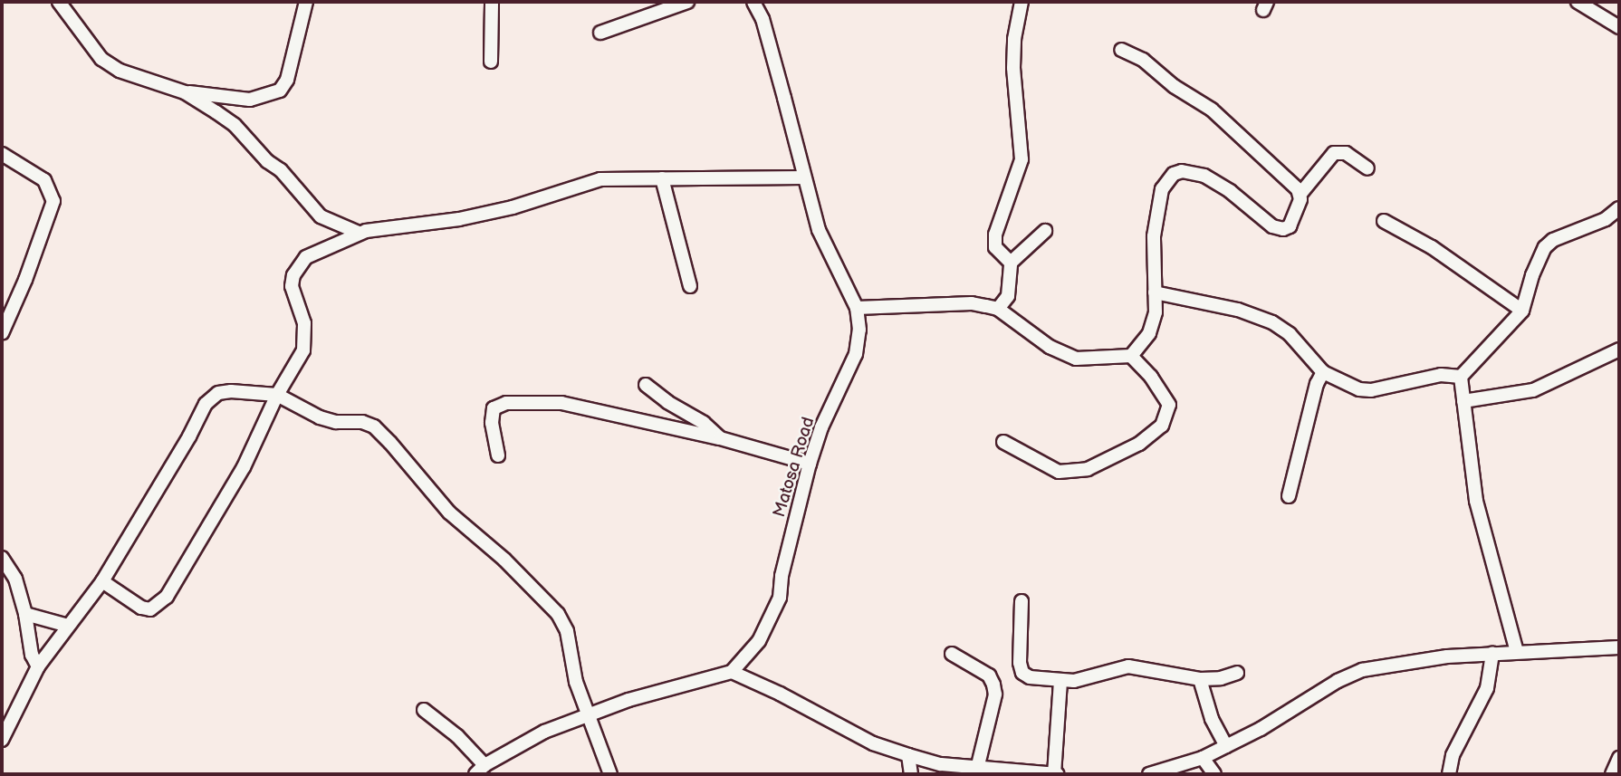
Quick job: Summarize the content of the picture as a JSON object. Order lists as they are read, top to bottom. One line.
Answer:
{"streets":{"street":["Matosa Road"]}}
